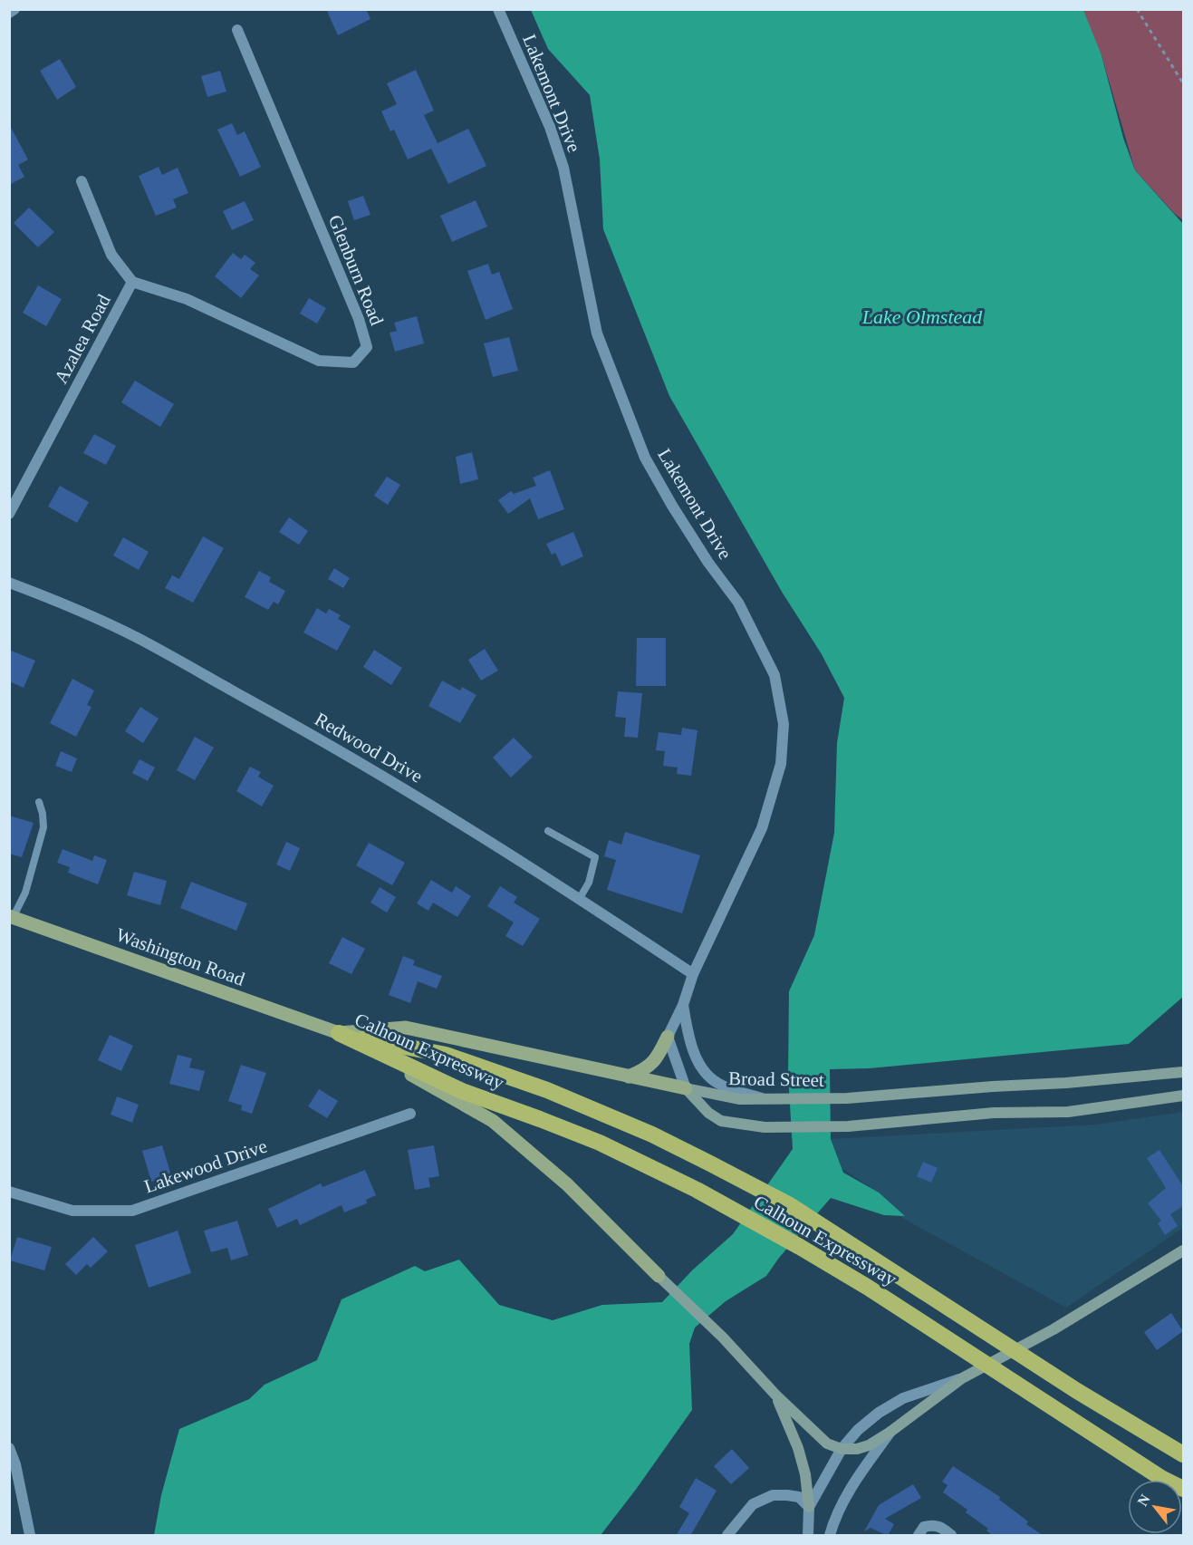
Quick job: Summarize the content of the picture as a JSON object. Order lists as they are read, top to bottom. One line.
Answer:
{"streets":{"highway":["Calhoun Expressway"],"main road":["Washington Road","Broad Street"],"street":["Lakemont Drive","Glenburn Road","Azalea Road","Redwood Drive","Lakewood Drive"]},"crossings":[["Lakemont Drive","Redwood Drive"],["Lakemont Drive","Broad Street"],["Glenburn Road","Azalea Road"],["Washington Road","Calhoun Expressway"]],"water":["Lake Olmstead"],"north":"top left"}
